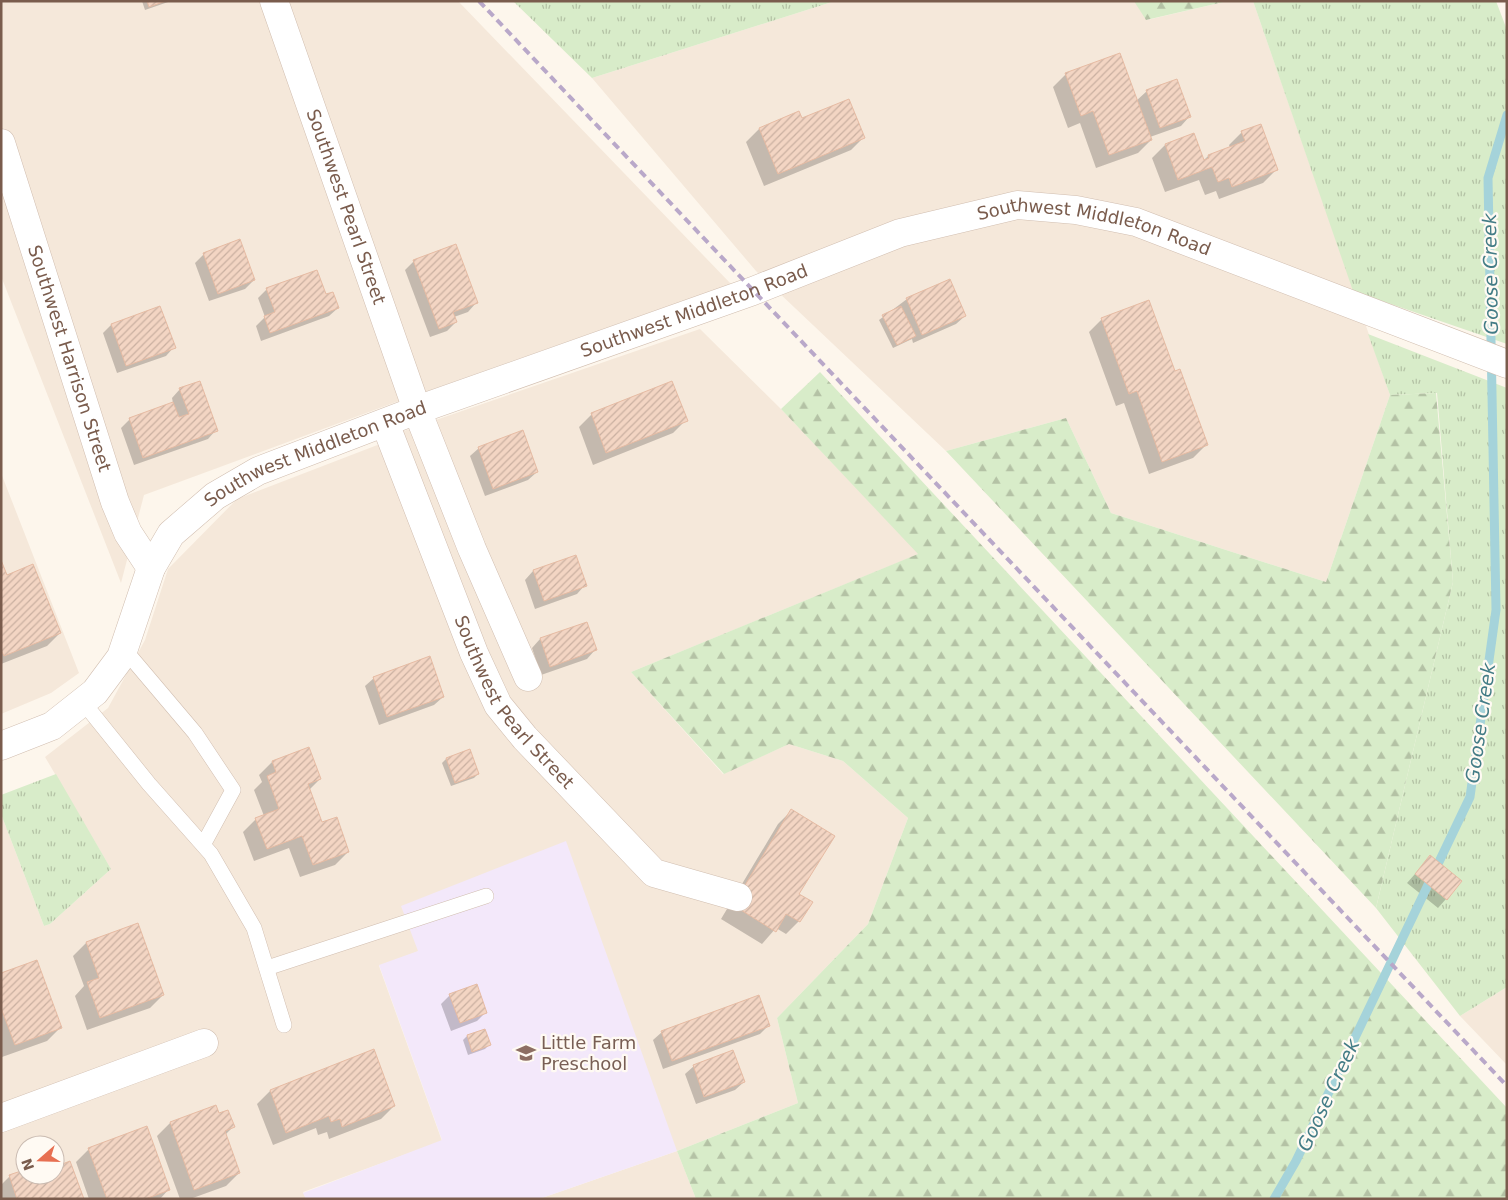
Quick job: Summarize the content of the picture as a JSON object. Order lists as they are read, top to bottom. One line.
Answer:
{"streets":{"street":["Southwest Pearl Street","Southwest Middleton Road","Southwest Harrison Street"]},"crossings":[["Southwest Pearl Street","Southwest Middleton Road"],["Southwest Middleton Road","Southwest Harrison Street"]],"water":["Goose Creek"],"places":{"school or university":["Little Farm Preschool"]},"north":"left"}
